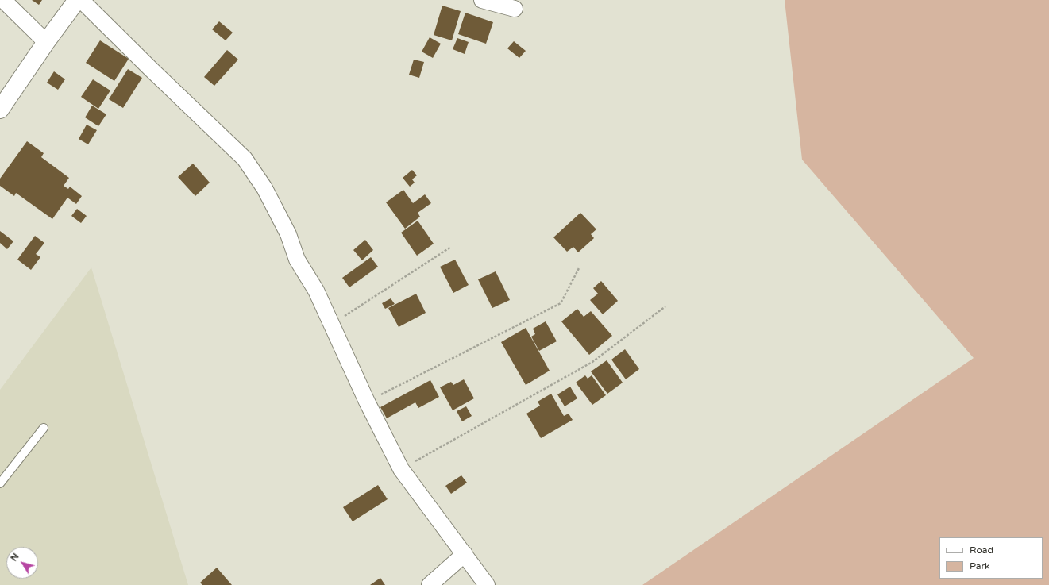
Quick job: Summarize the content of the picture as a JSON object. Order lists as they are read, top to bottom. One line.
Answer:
{"legend":["Road","Park"],"north":"top left"}
